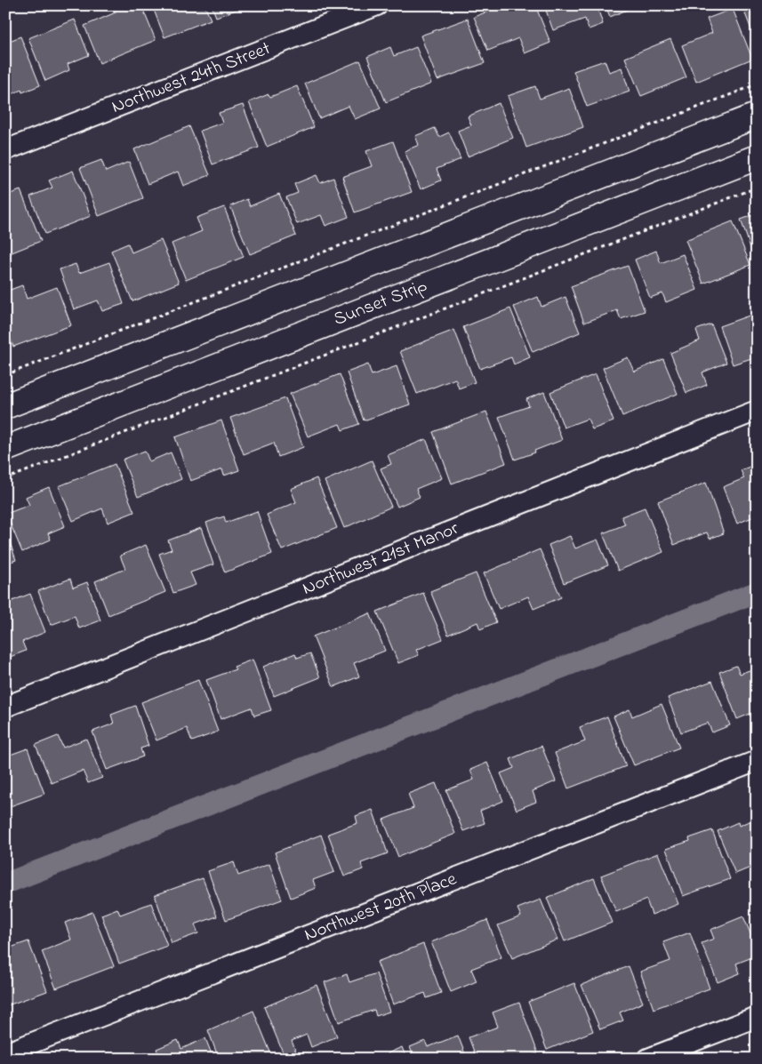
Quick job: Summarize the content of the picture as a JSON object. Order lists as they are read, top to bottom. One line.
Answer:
{"streets":{"street":["Northwest 24th Street","Sunset Strip","Northwest 21st Manor","Northwest 20th Place"]}}
